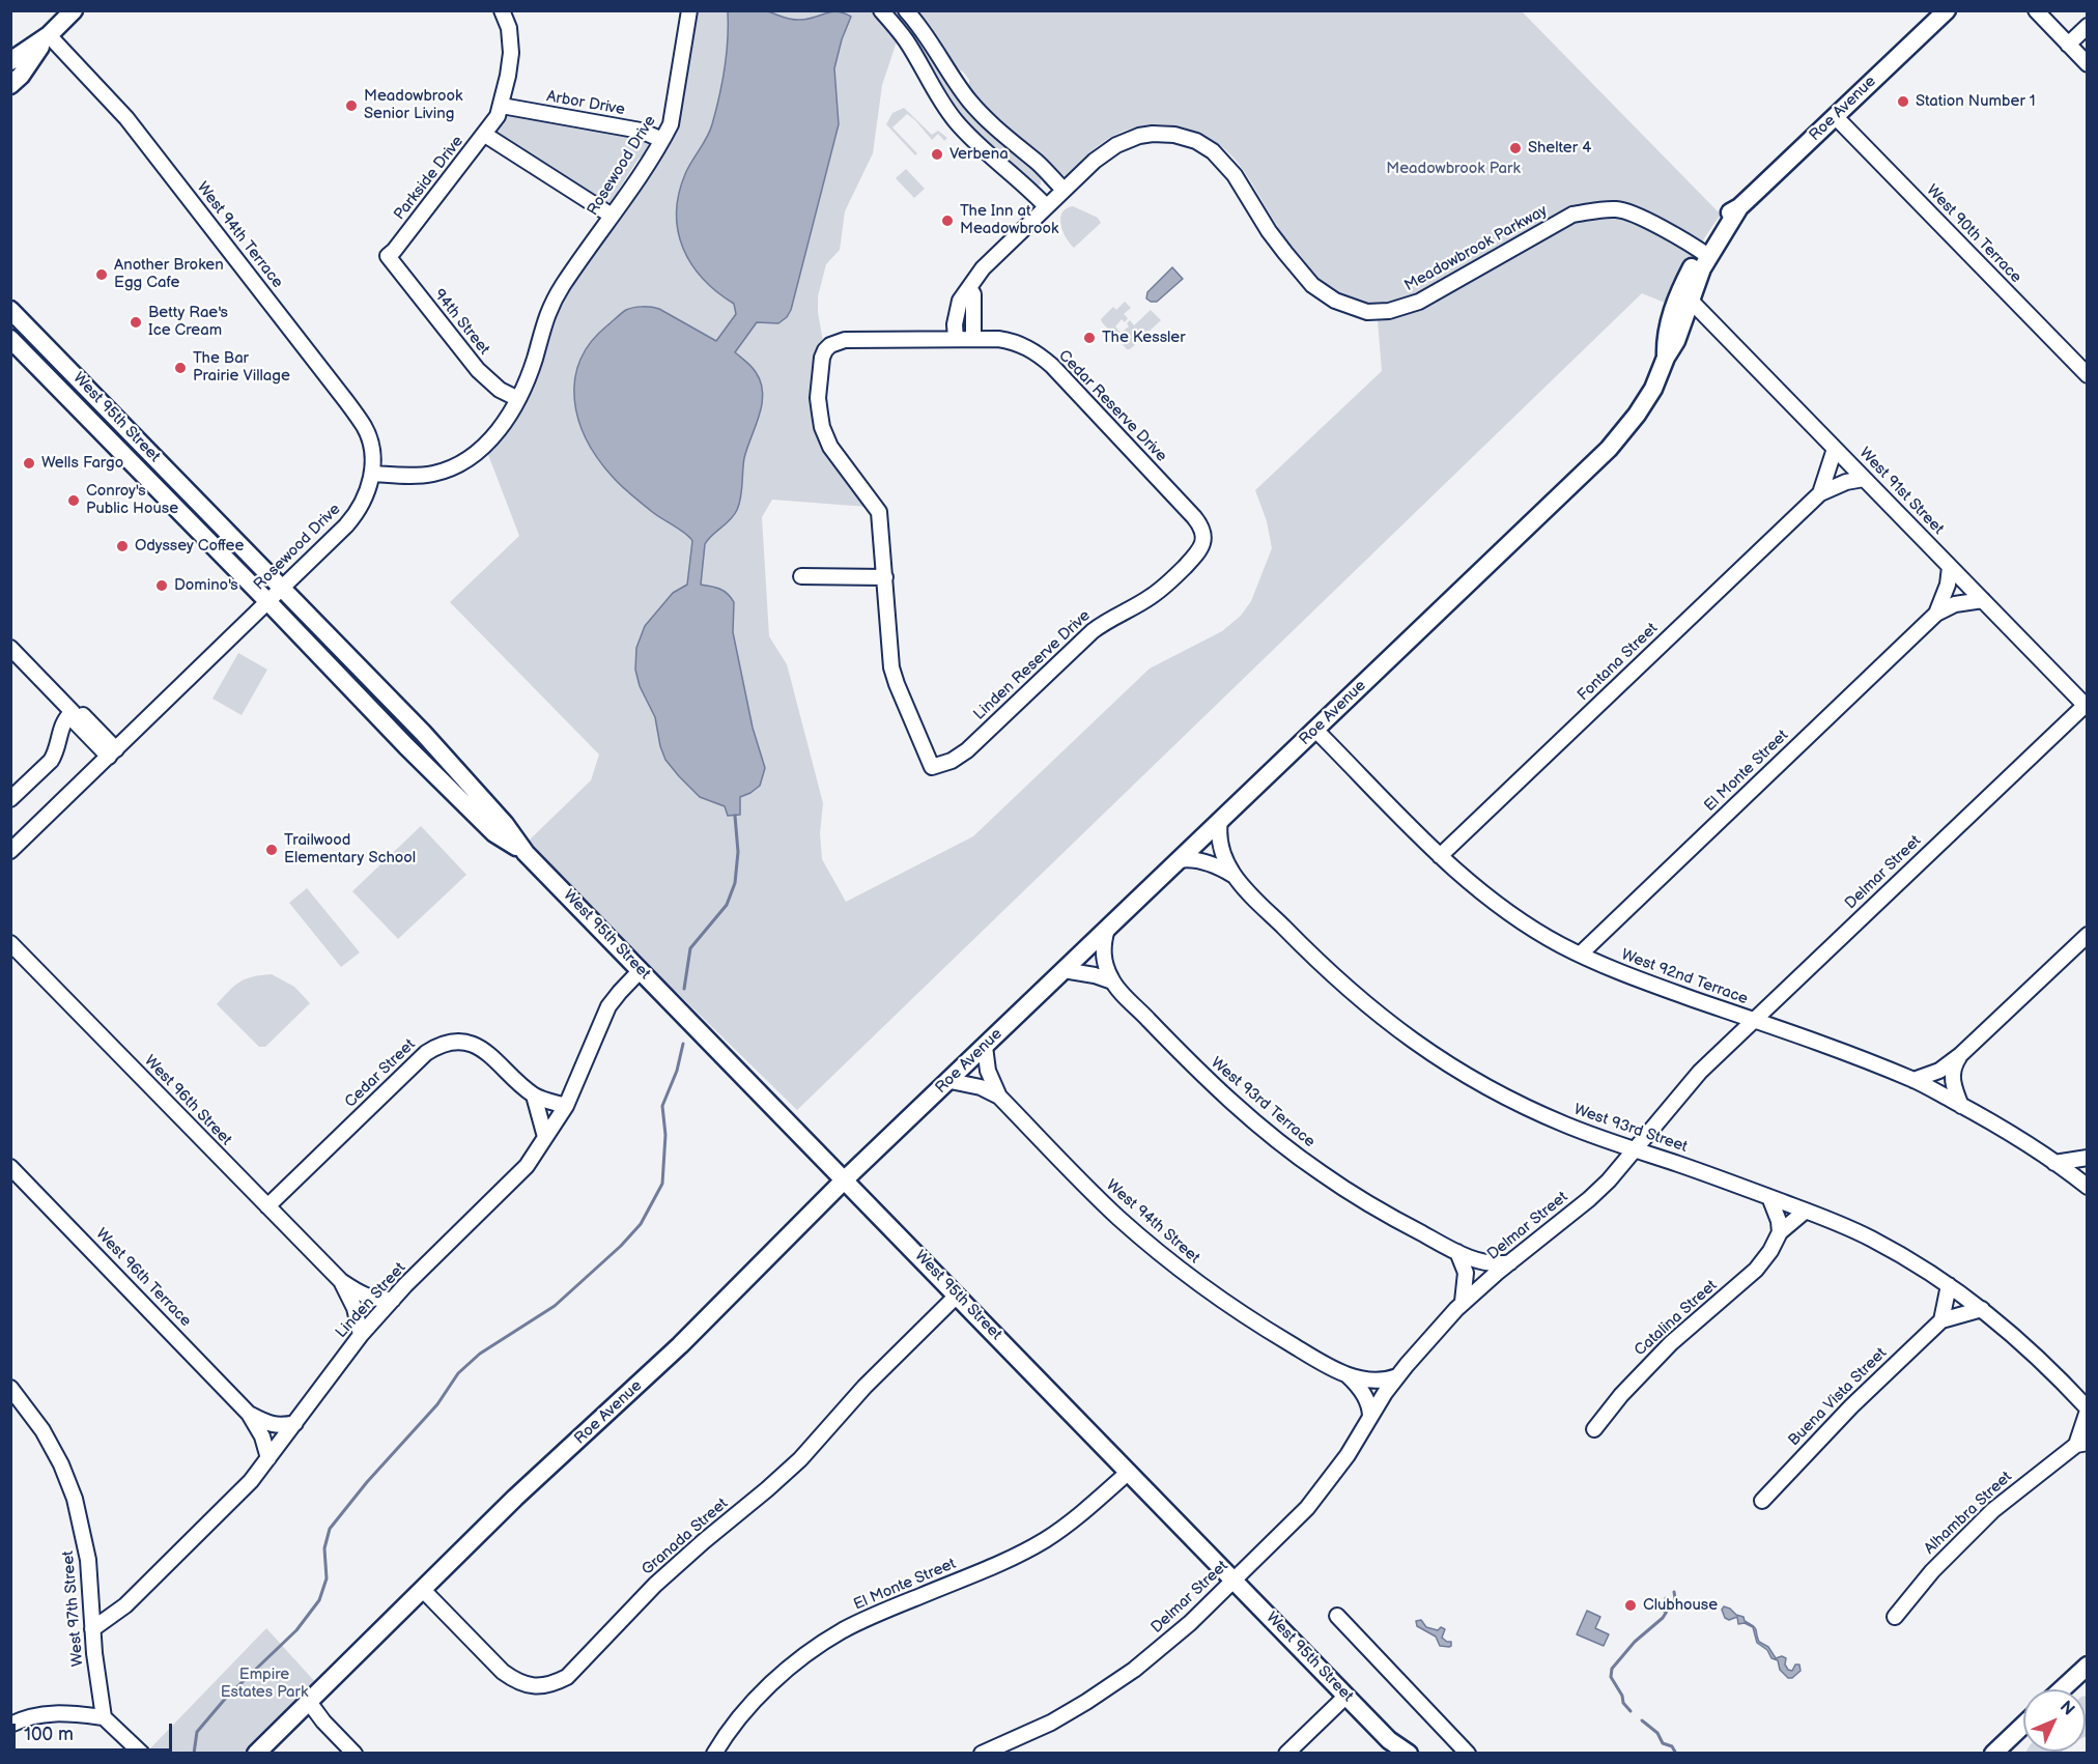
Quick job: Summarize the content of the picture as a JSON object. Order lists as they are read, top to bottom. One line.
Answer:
{"streets":{"main road":["Roe Avenue","West 95th Street"],"street":["Arbor Drive","Rosewood Drive","Parkside Drive","West 90th Terrace","West 94th Terrace","Meadowbrook Parkway","94th Street","Cedar Reserve Drive","West 91st Street","Fontana Street","Linden Reserve Drive","El Monte Street","Delmar Street","West 92nd Terrace","Cedar Street","West 96th Street","West 93rd Terrace","West 93rd Street","West 94th Street","West 96th Terrace","Linden Street","Catalina Street","Buena Vista Street","Alhambra Street","Granada Street","West 97th Street"]},"crossings":[["Arbor Drive","Rosewood Drive"],["Arbor Drive","Parkside Drive"],["Roe Avenue","West 90th Terrace"],["Roe Avenue","Meadowbrook Parkway"],["Roe Avenue","West 95th Street"],["Roe Avenue","West 91st Street"],["Roe Avenue","West 92nd Terrace"],["Roe Avenue","West 93rd Terrace"],["Roe Avenue","West 93rd Street"],["Roe Avenue","West 94th Street"],["Roe Avenue","Granada Street"],["Rosewood Drive","West 94th Terrace"],["Rosewood Drive","94th Street"],["Rosewood Drive","West 95th Street"],["Parkside Drive","94th Street"],["Cedar Reserve Drive","Linden Reserve Drive"],["West 95th Street","El Monte Street"],["West 95th Street","Delmar Street"],["West 95th Street","Linden Street"],["West 95th Street","Granada Street"],["West 91st Street","Fontana Street"],["West 91st Street","El Monte Street"],["West 91st Street","Delmar Street"],["Fontana Street","West 92nd Terrace"],["El Monte Street","West 92nd Terrace"],["Delmar Street","West 92nd Terrace"],["Delmar Street","West 93rd Terrace"],["Delmar Street","West 93rd Street"],["Delmar Street","West 94th Street"],["Cedar Street","West 96th Street"],["Cedar Street","Linden Street"],["West 96th Street","Linden Street"],["West 93rd Street","Catalina Street"],["West 93rd Street","Buena Vista Street"],["West 93rd Street","Alhambra Street"],["West 96th Terrace","Linden Street"],["Linden Street","West 97th Street"]],"parks":["Meadowbrook Park","Empire Estates Park"],"places":["Station Number 1","Meadowbrook Senior Living","Shelter 4","Verbena","The Inn at Meadowbrook","Another Broken Egg Cafe","Betty Rae's Ice Cream","The Kessler","The Bar Prairie Village","Wells Fargo","Conroy's Public House","Odyssey Coffee","Domino's","Trailwood Elementary School","Clubhouse"],"scale_bar":"100 m","north":"top right"}
